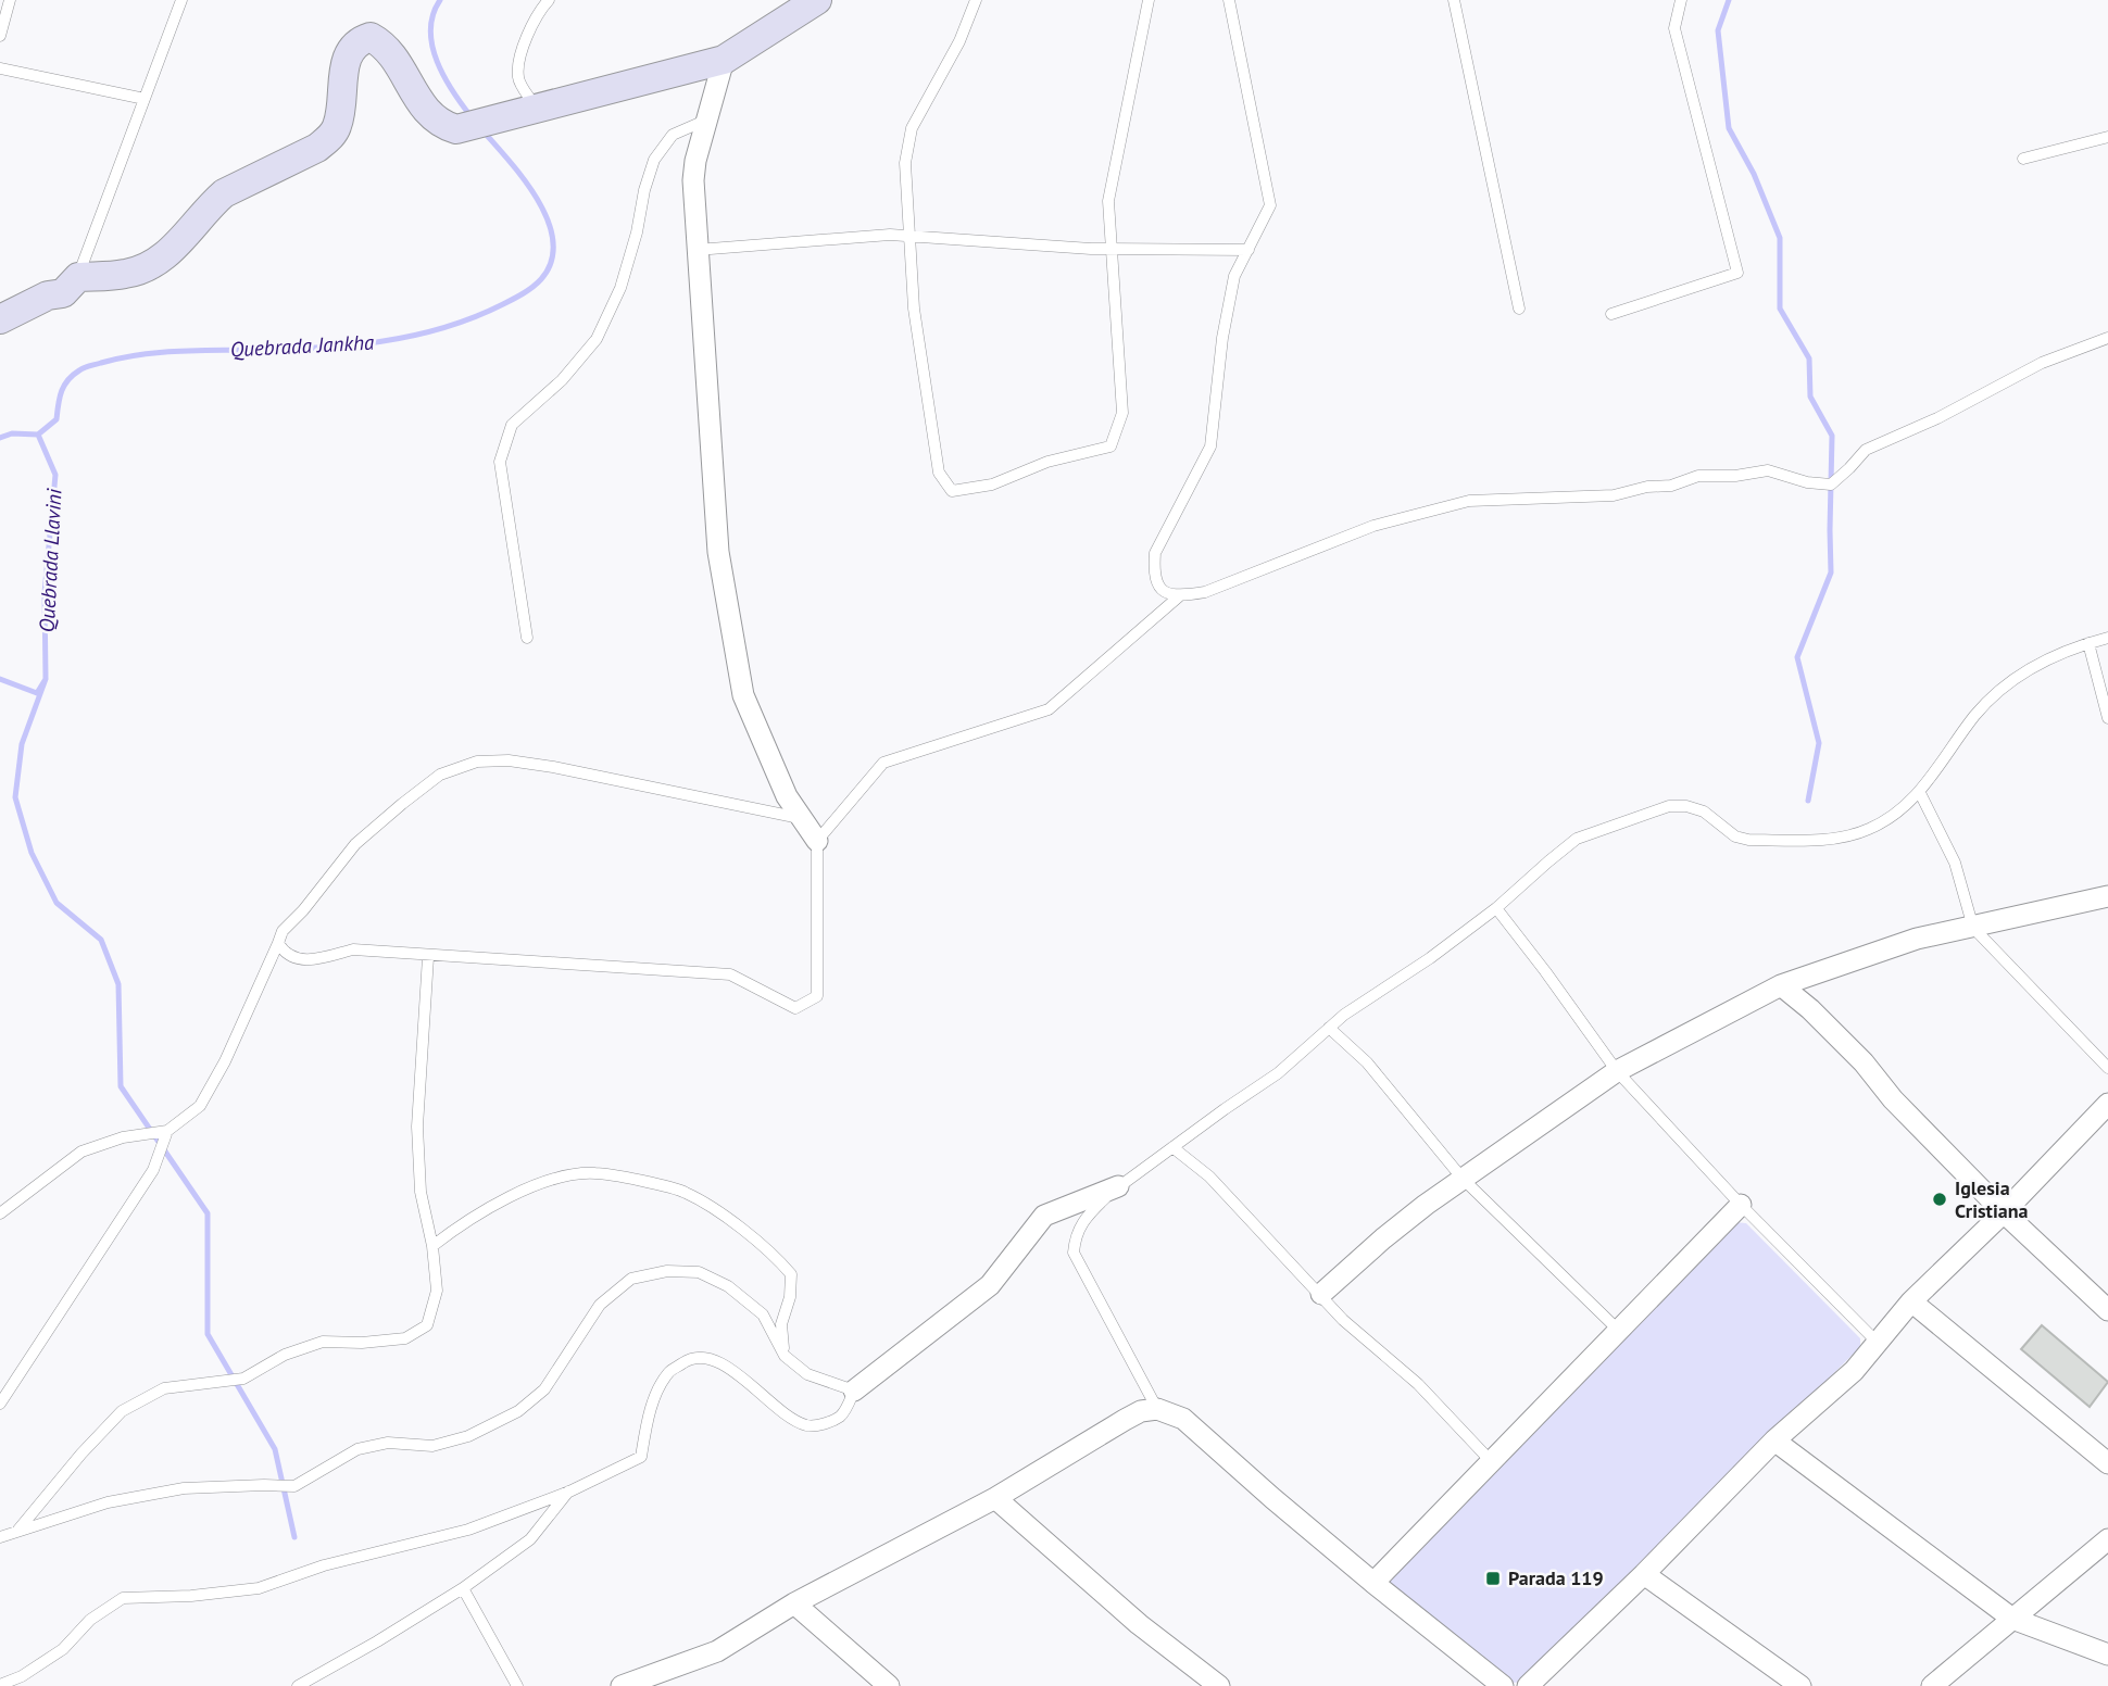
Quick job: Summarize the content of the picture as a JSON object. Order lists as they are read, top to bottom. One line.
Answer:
{"water":["Quebrada Jankha","Quebrada Llavini"],"places":{"other":["Iglesia Cristiana"],"transit":["Parada 119"]}}
